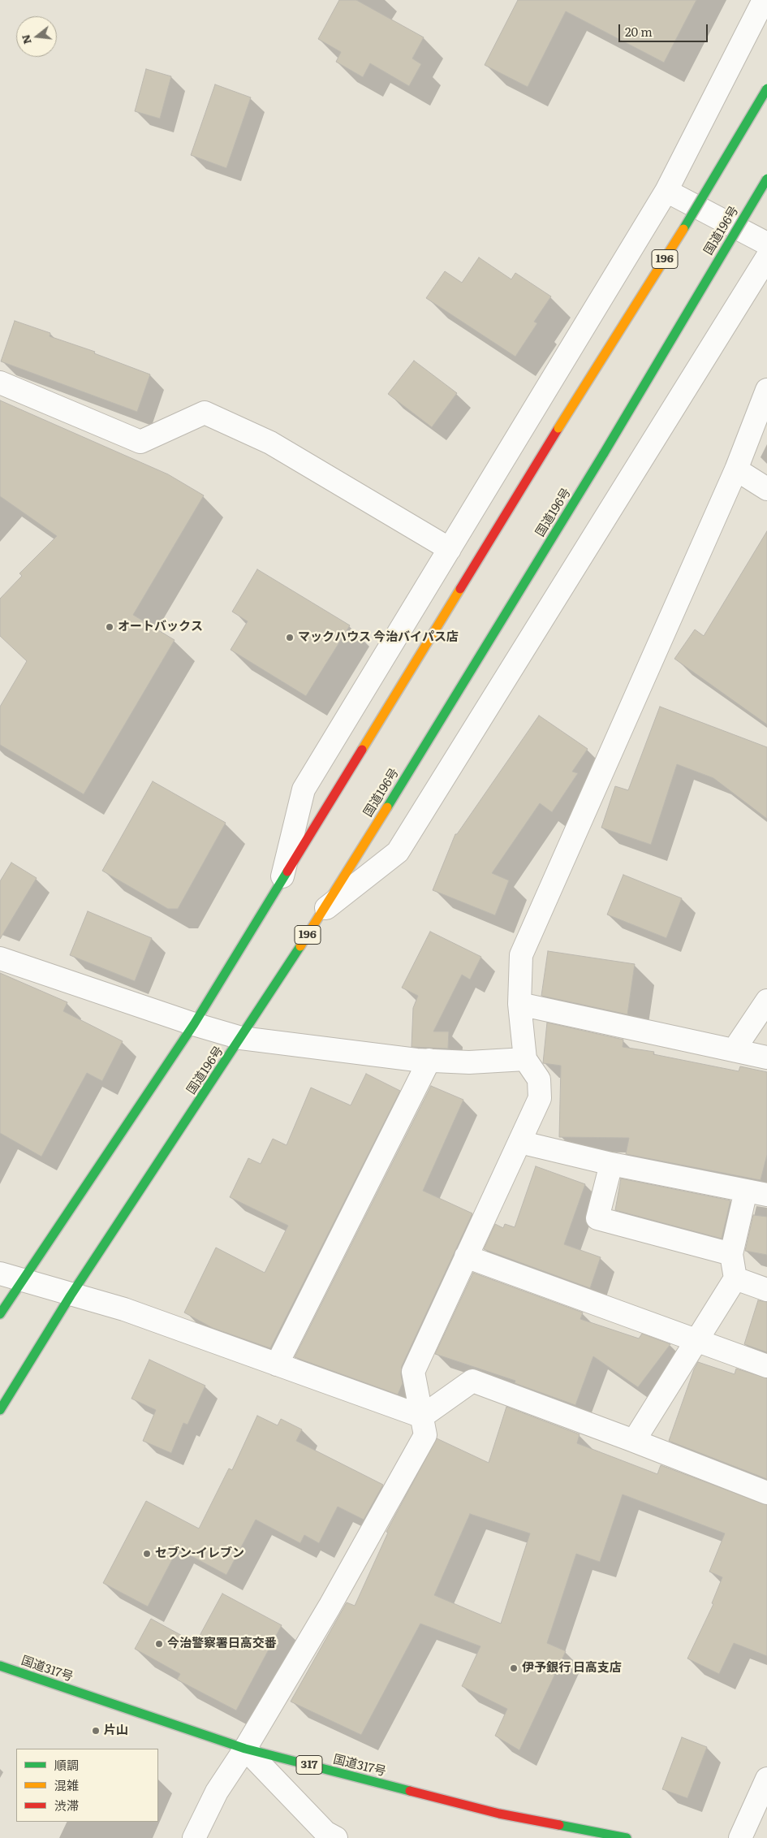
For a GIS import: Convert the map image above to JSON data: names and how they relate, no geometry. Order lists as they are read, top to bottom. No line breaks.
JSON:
{"streets":{"highway":["国道196号","196","国道317号","317"]},"places":["オートバックス","マックハウス 今治バイパス店","セブン-イレブン","今治警察署日高交番","伊予銀行 日高支店","片山"],"legend":["順調","混雑","渋滞"],"scale_bar":"20 m","north":"left"}
